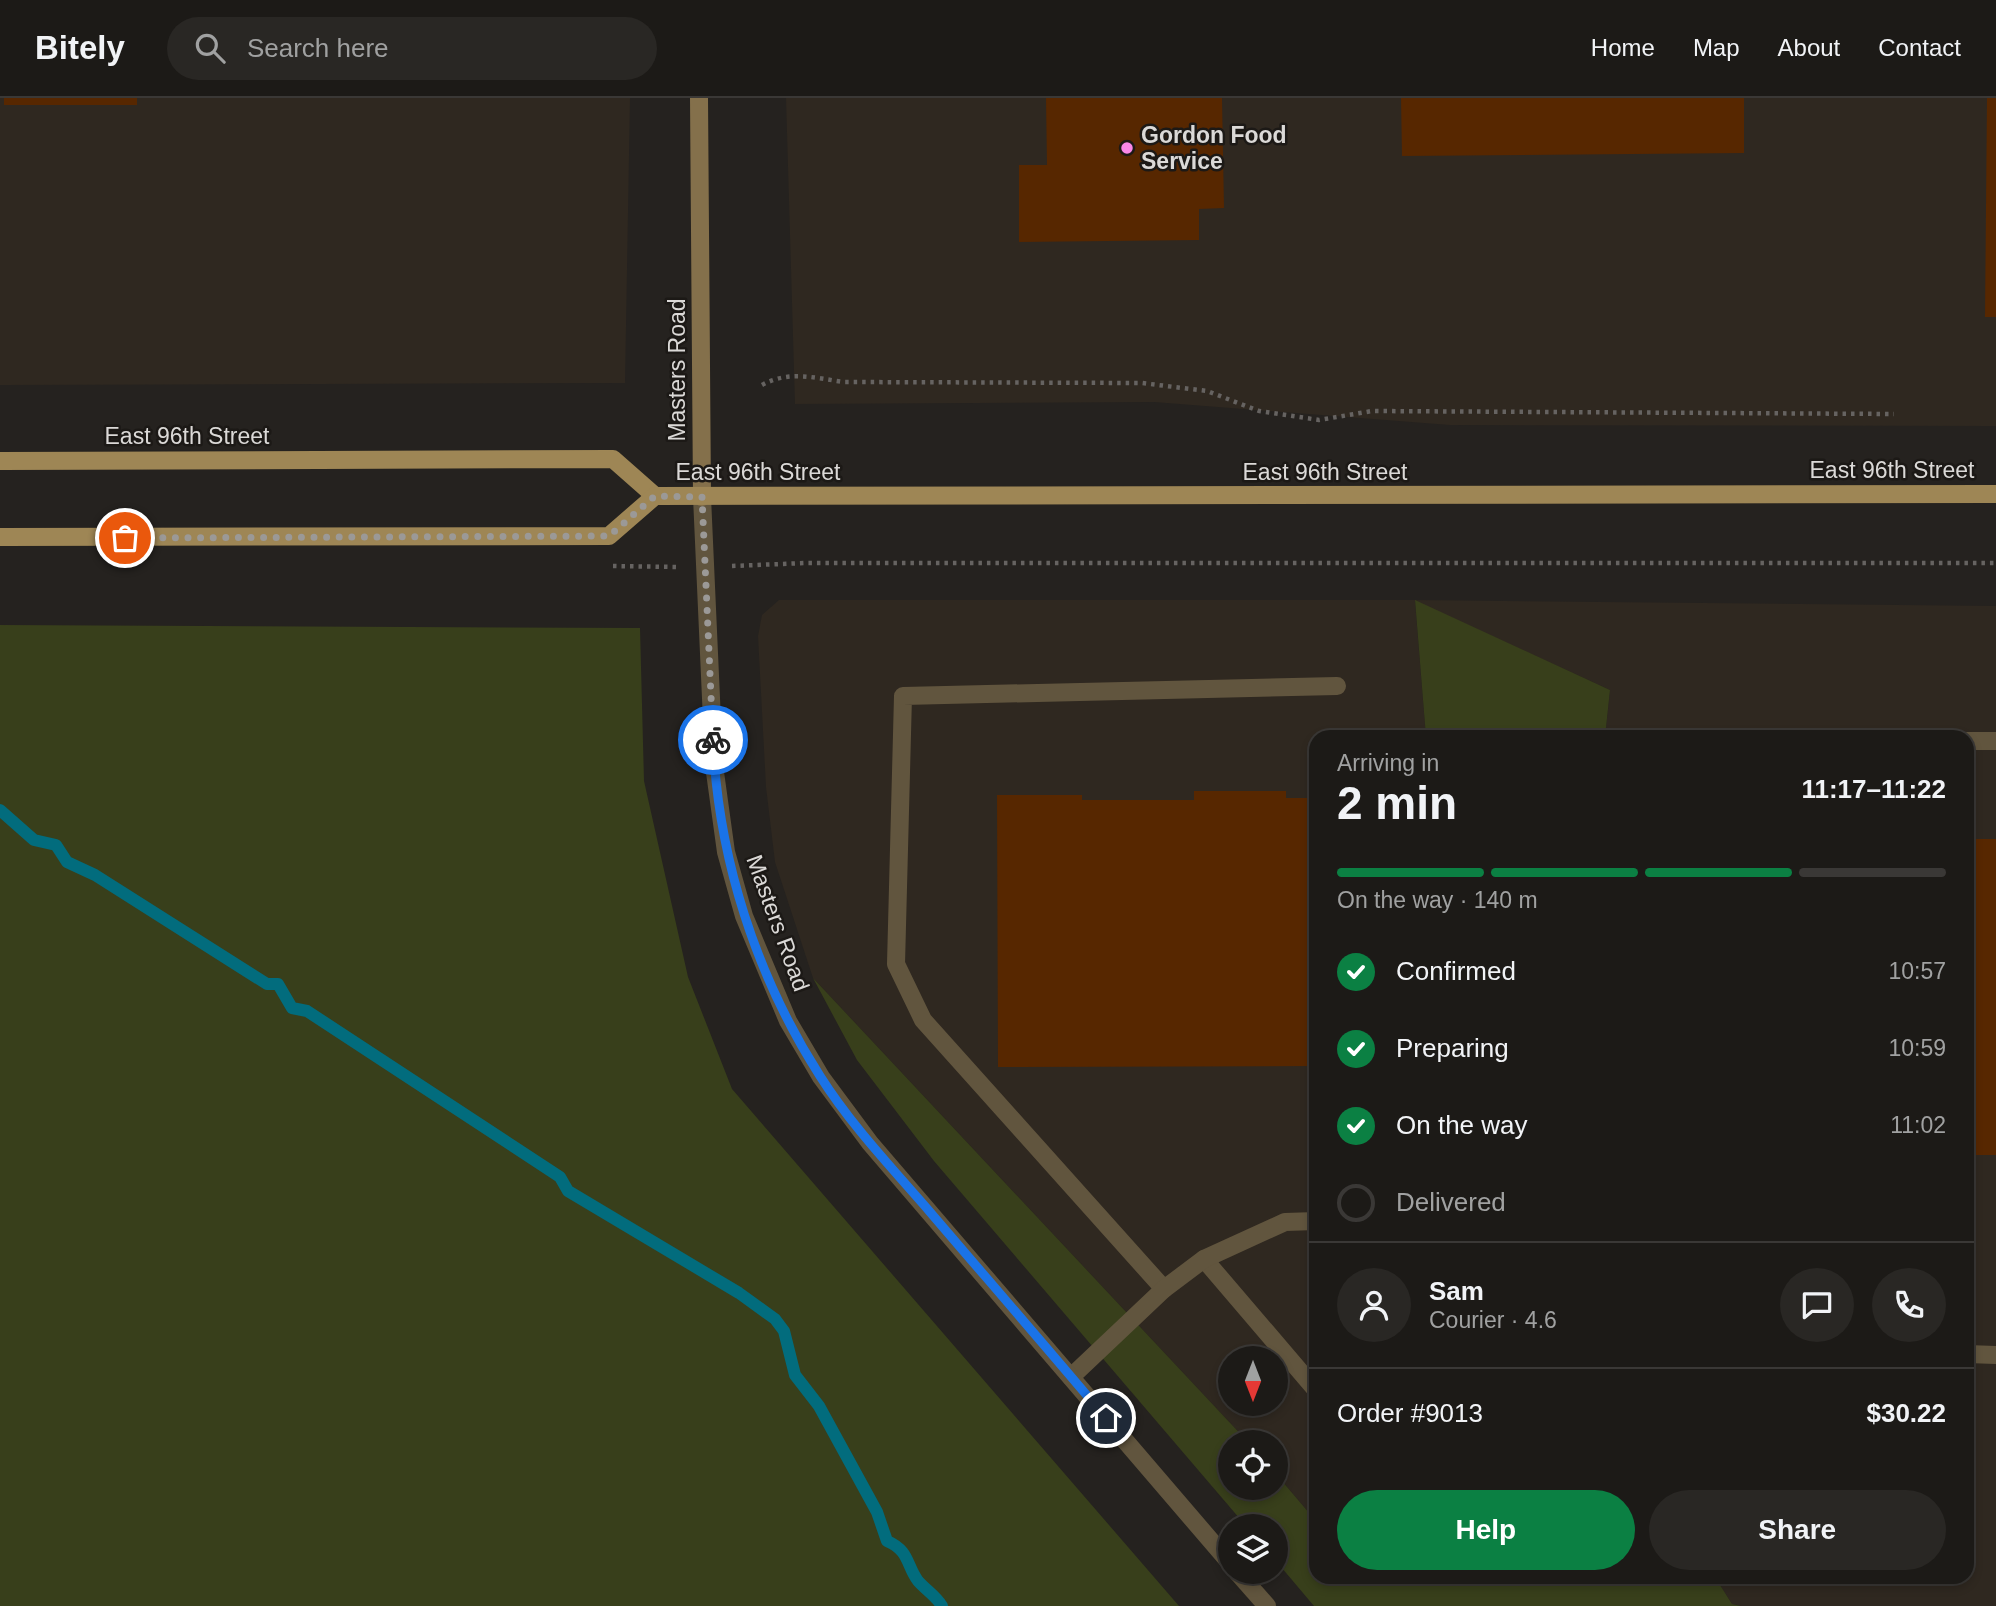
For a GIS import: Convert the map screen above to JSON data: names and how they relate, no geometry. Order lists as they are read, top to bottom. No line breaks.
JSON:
{"streets":{"main road":["East 96th Street"],"street":["Masters Road"]},"crossings":[["Masters Road","East 96th Street"]],"places":["Gordon Food Service"],"north":"bottom","page":{"header":"Bitely","search":"Search here","nav":["Home","Map","About","Contact"],"heading":["2 min","Arriving in","11:17–11:22"],"panel":["Sam","Courier · 4.6","Order #9013","$30.22"],"bar":"On the way · 140 m","list":[["Confirmed","10:57"],["Preparing","10:59"],["On the way","11:02"],"Delivered"],"buttons":["Help","Share"]}}
